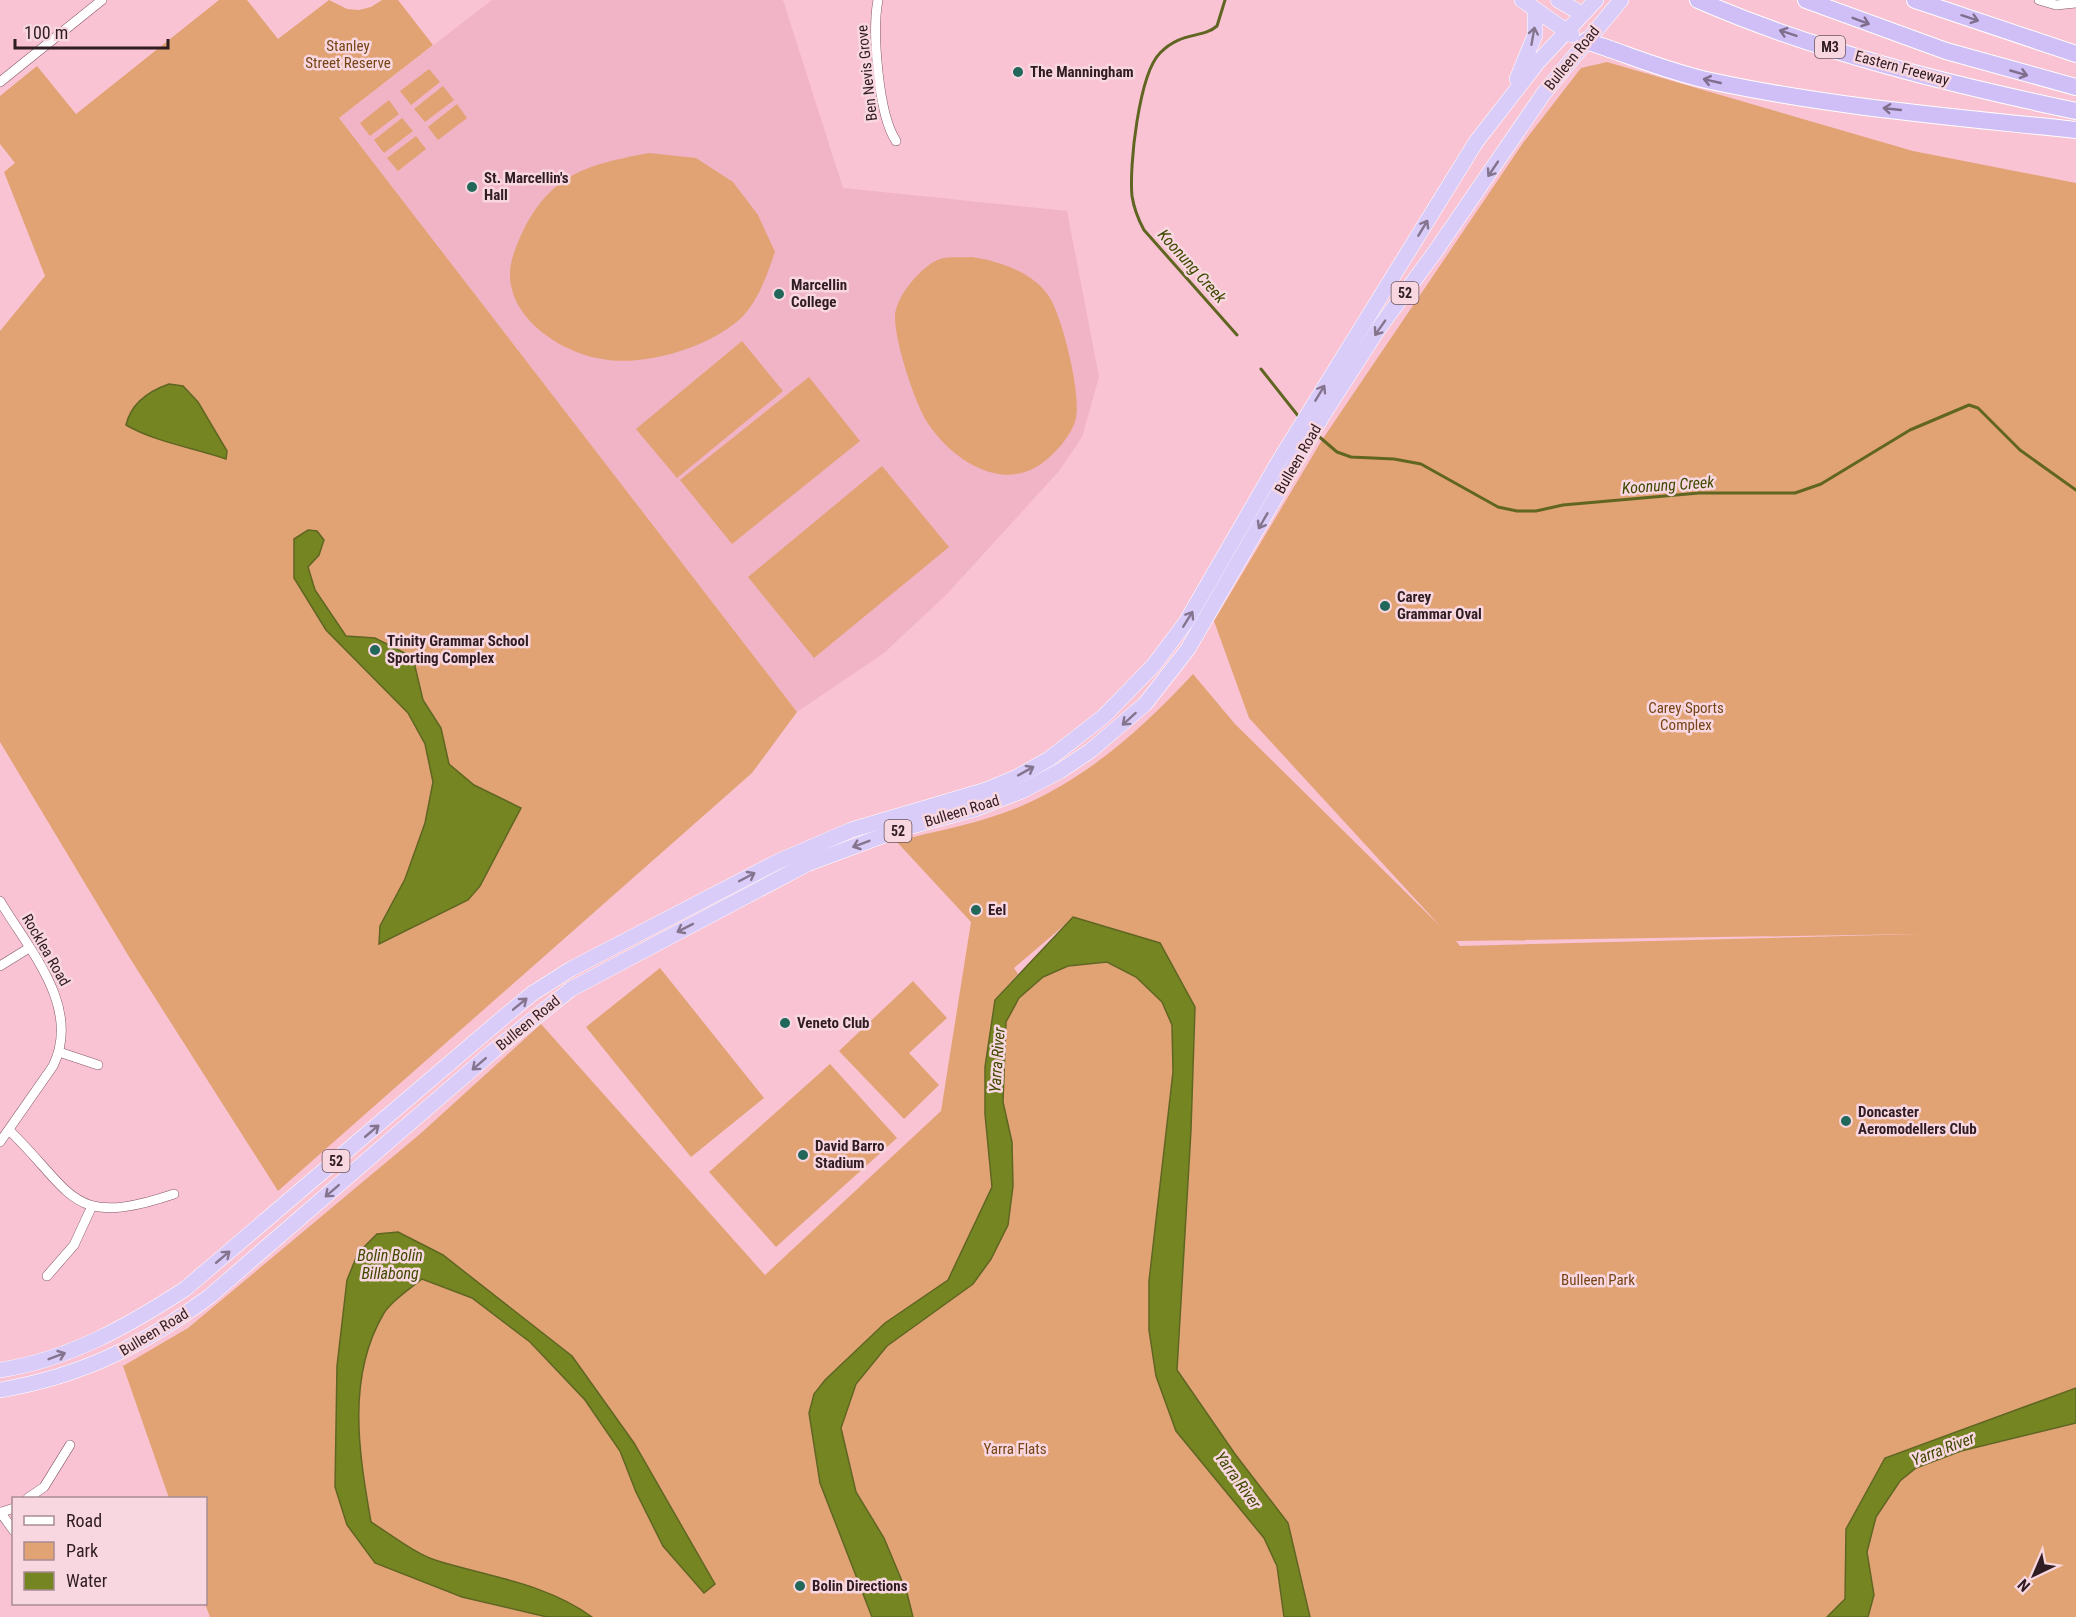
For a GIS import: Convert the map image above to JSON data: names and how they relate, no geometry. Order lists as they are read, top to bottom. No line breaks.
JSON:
{"streets":{"highway":["M3","Bulleen Road","Eastern Freeway","52"],"street":["Ben Nevis Grove","Rocklea Road"]},"water":["Koonung Creek","Yarra River","Bolin Bolin Billabong"],"parks":["Stanley Street Reserve","Carey Sports Complex","Bulleen Park","Yarra Flats"],"places":["The Manningham","St. Marcellin's Hall","Marcellin College","Carey Grammar Oval","Trinity Grammar School Sporting Complex","Eel","Veneto Club","Doncaster Aeromodellers Club","David Barro Stadium","Bolin Directions"],"legend":["Road","Park","Water"],"scale_bar":"100 m","north":"bottom left"}
